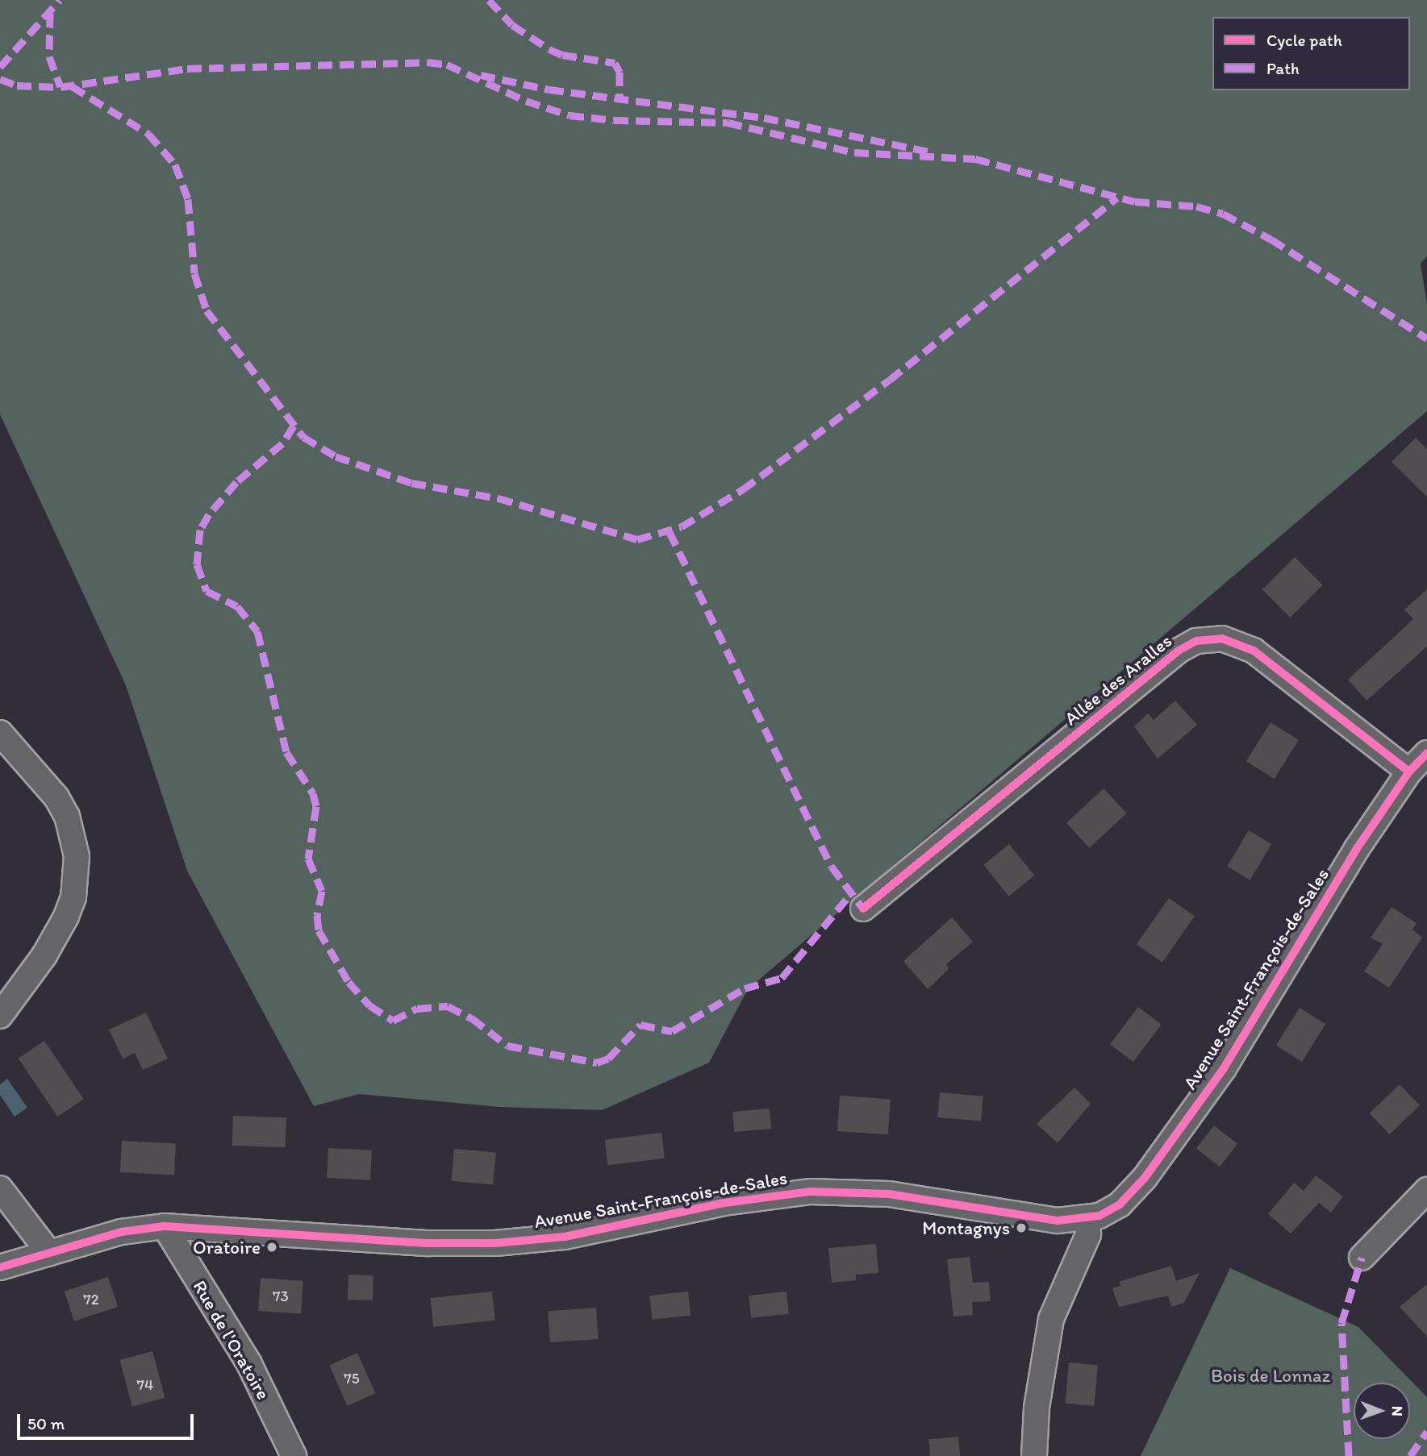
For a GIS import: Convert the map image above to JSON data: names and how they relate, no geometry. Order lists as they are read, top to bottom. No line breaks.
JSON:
{"streets":{"street":["Allée des Aralles","Avenue Saint-François-de-Sales","Rue de l'Oratoire"]},"crossings":[["Allée des Aralles","Avenue Saint-François-de-Sales"],["Avenue Saint-François-de-Sales","Rue de l'Oratoire"]],"parks":["Bois de Lonnaz"],"places":["Montagnys","Oratoire"],"house_numbers":["73","72","75","74"],"legend":["Cycle path","Path"],"scale_bar":"50 m","north":"right"}
